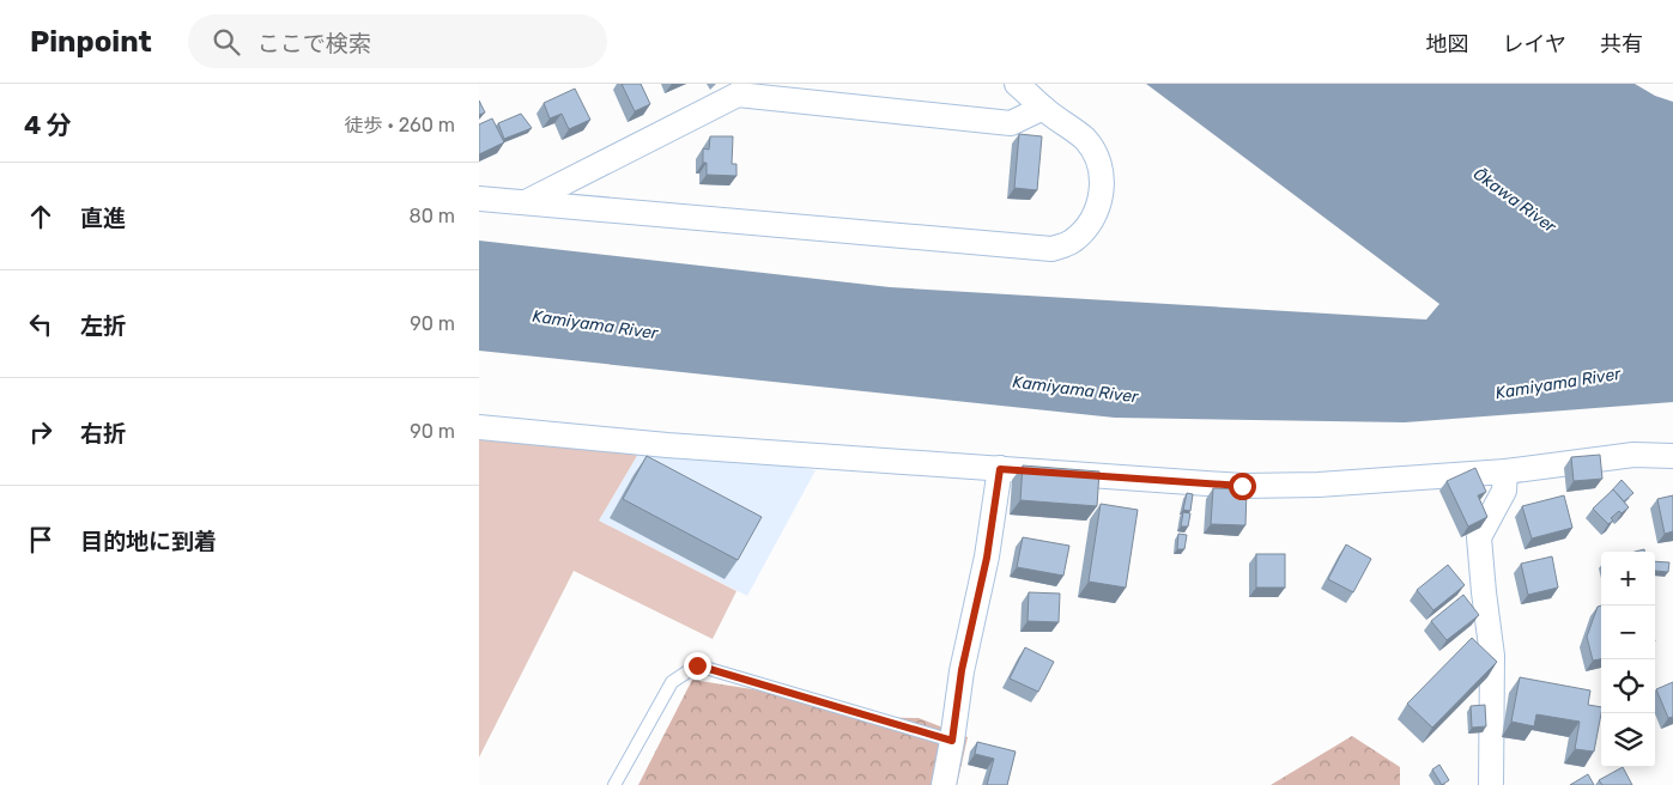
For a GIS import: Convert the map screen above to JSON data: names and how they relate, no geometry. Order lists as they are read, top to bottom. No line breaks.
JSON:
{"water":["Ōkawa River","Kamiyama River"],"page":{"header":"Pinpoint","search":"ここで検索","nav":["地図","レイヤ","共有"],"heading":["4 分","徒歩 · 260 m"],"list":[["直進","80 m"],["左折","90 m"],["右折","90 m"],"目的地に到着"],"map_buttons":["+","−"]}}
